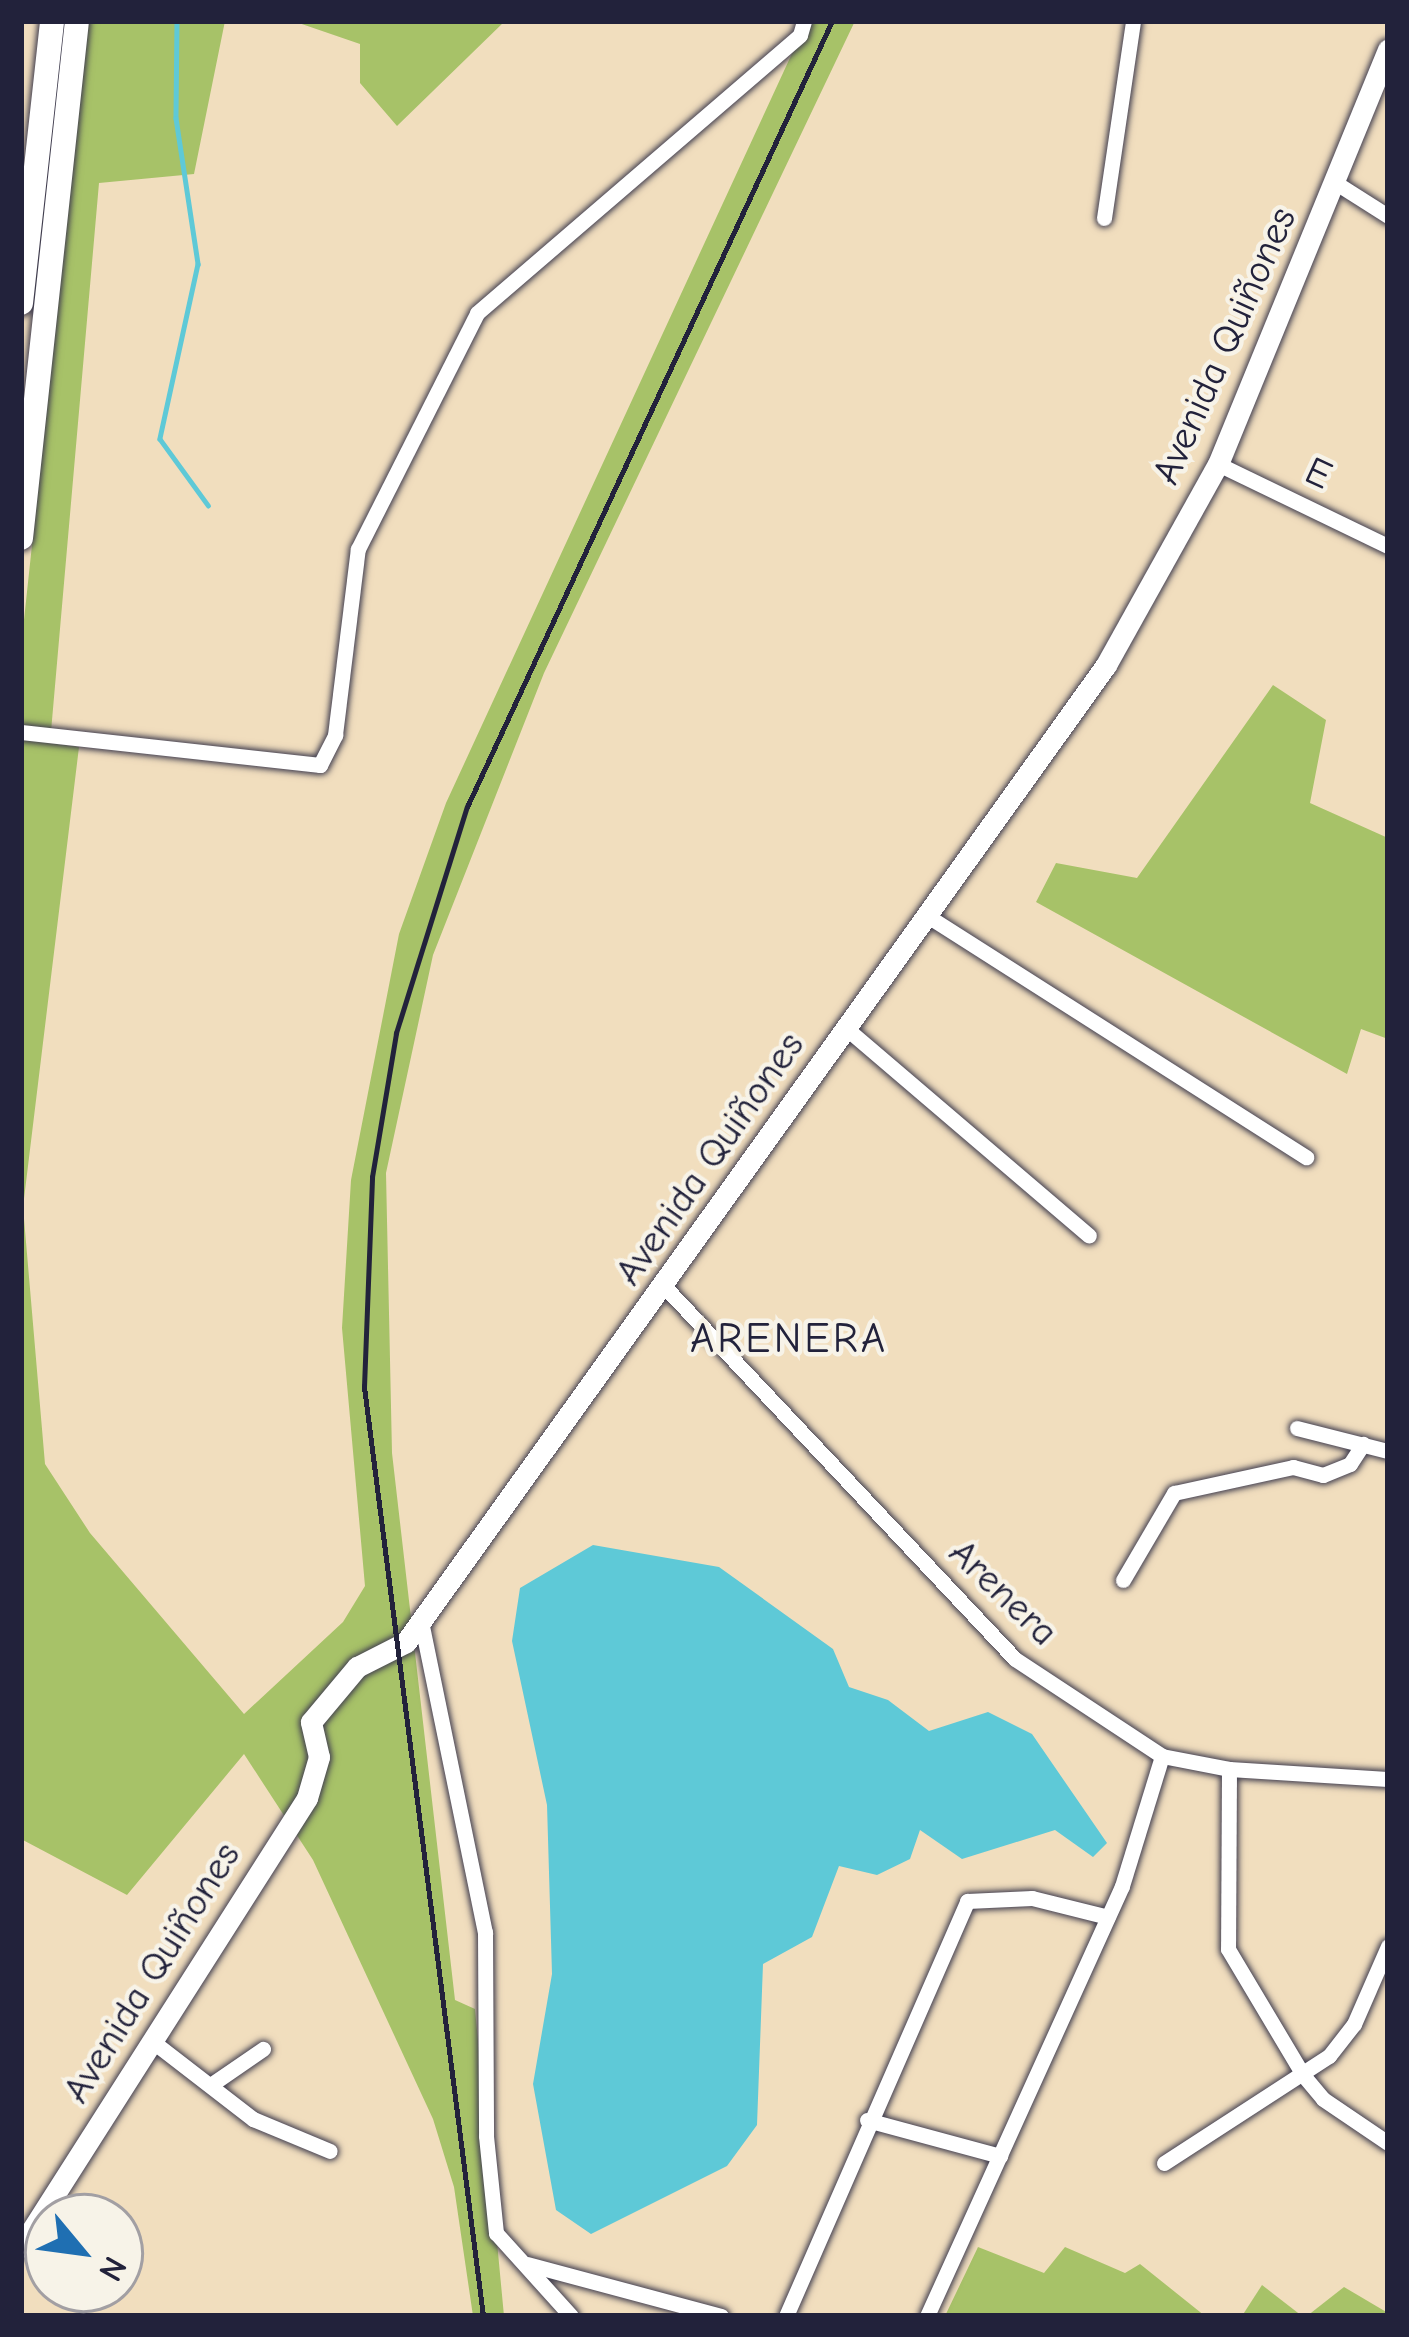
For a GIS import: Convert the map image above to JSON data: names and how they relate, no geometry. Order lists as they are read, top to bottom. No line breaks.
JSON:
{"streets":{"street":["Avenida Quiñones","E","Arenera"]},"crossings":[["Avenida Quiñones","E"],["Avenida Quiñones","Arenera"]],"districts":["ARENERA"],"north":"bottom right"}
